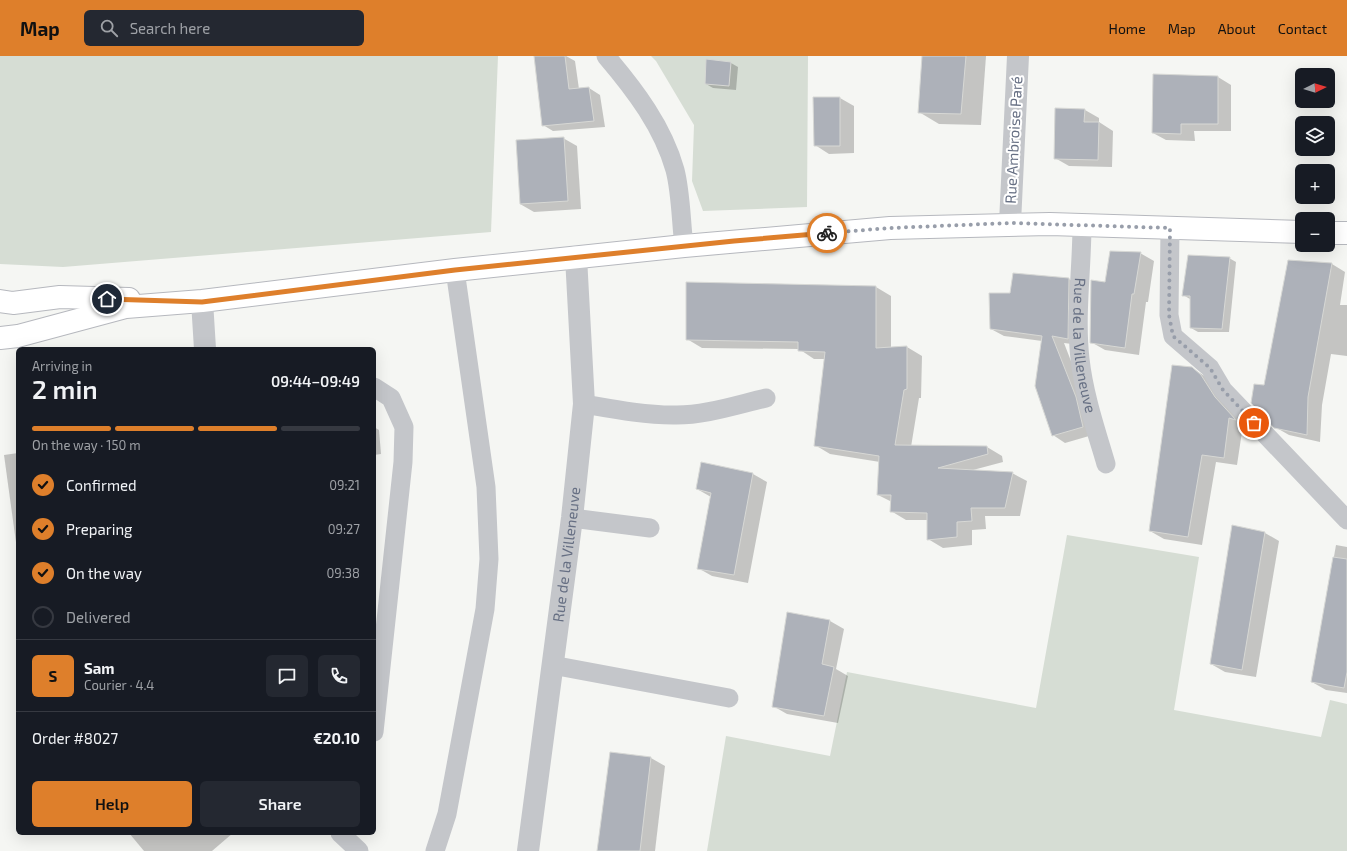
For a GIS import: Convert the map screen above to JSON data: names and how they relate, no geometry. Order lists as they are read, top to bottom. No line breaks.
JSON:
{"streets":{"street":["Rue Ambroise Paré","Rue de la Villeneuve"]},"north":"right","page":{"header":"Map","search":"Search here","nav":["Home","Map","About","Contact"],"map_buttons":["+","−"],"heading":["2 min","Arriving in","09:44–09:49"],"panel":["Sam","Courier · 4.4","Order #8027","€20.10"],"bar":"On the way · 150 m","list":[["Confirmed","09:21"],["Preparing","09:27"],["On the way","09:38"],"Delivered"],"round":"S","buttons":["Help","Share"]}}
